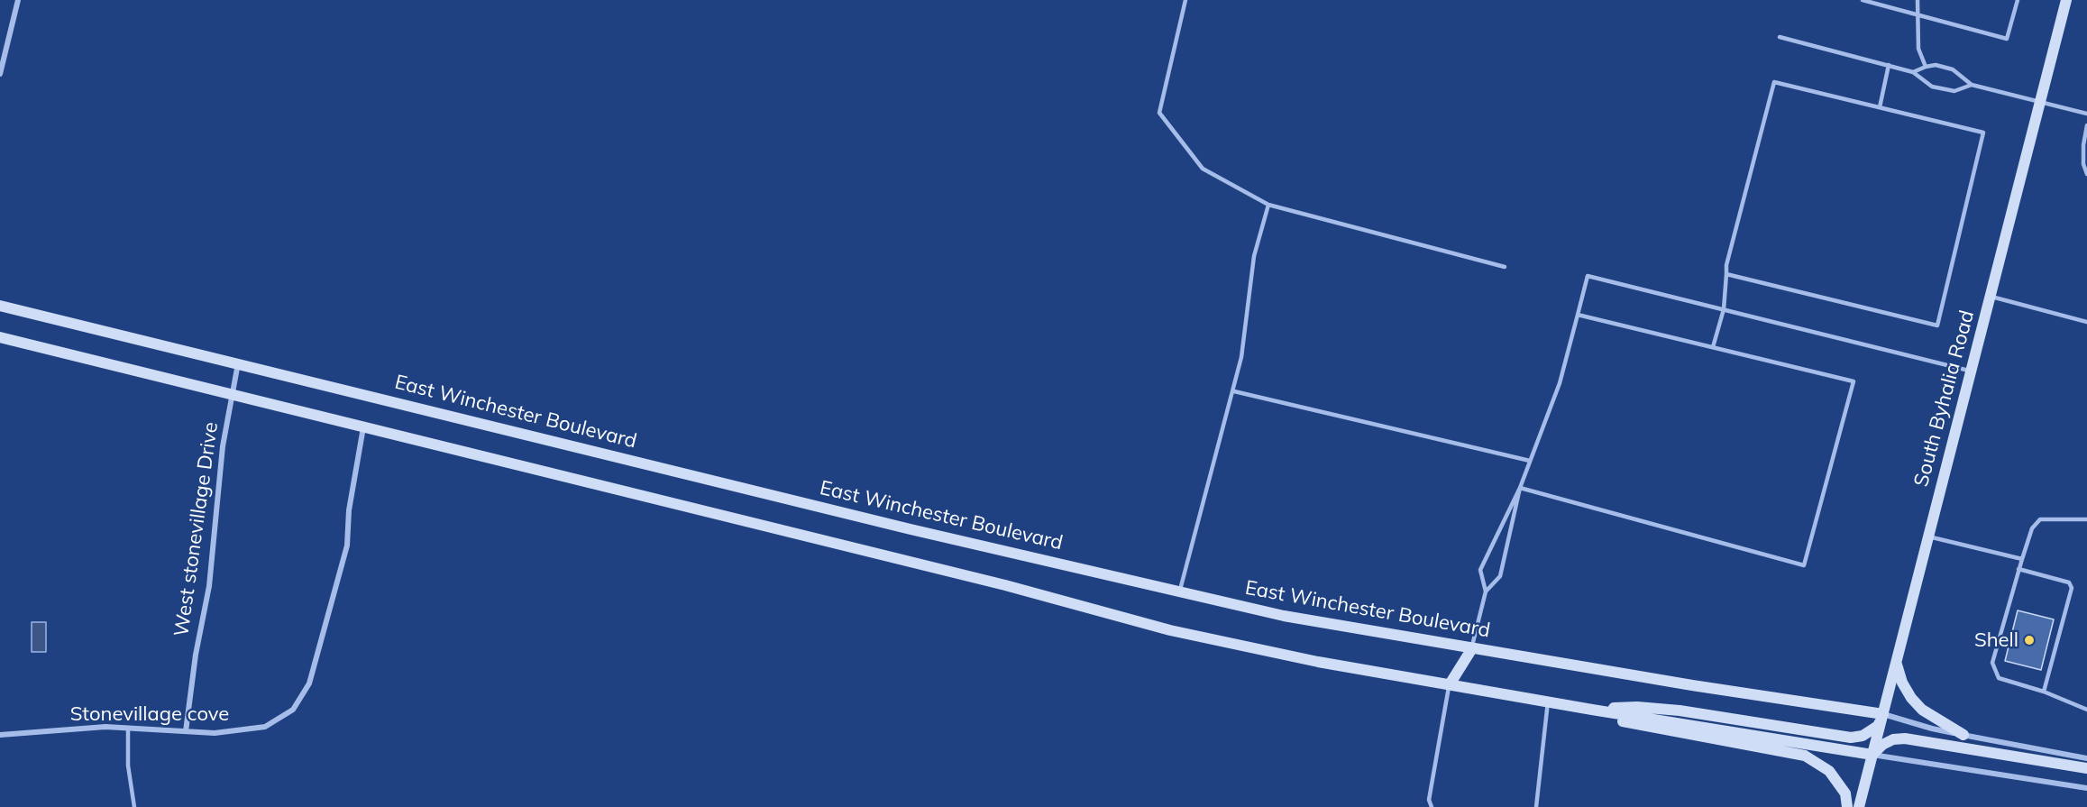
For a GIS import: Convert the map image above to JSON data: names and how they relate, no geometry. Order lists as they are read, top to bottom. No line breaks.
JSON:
{"streets":{"main road":["South Byhalia Road","East Winchester Boulevard"],"street":["West stonevillage Drive","Stonevillage cove"]},"crossings":[["South Byhalia Road","East Winchester Boulevard"],["East Winchester Boulevard","West stonevillage Drive"],["West stonevillage Drive","Stonevillage cove"]],"places":["Shell"]}
